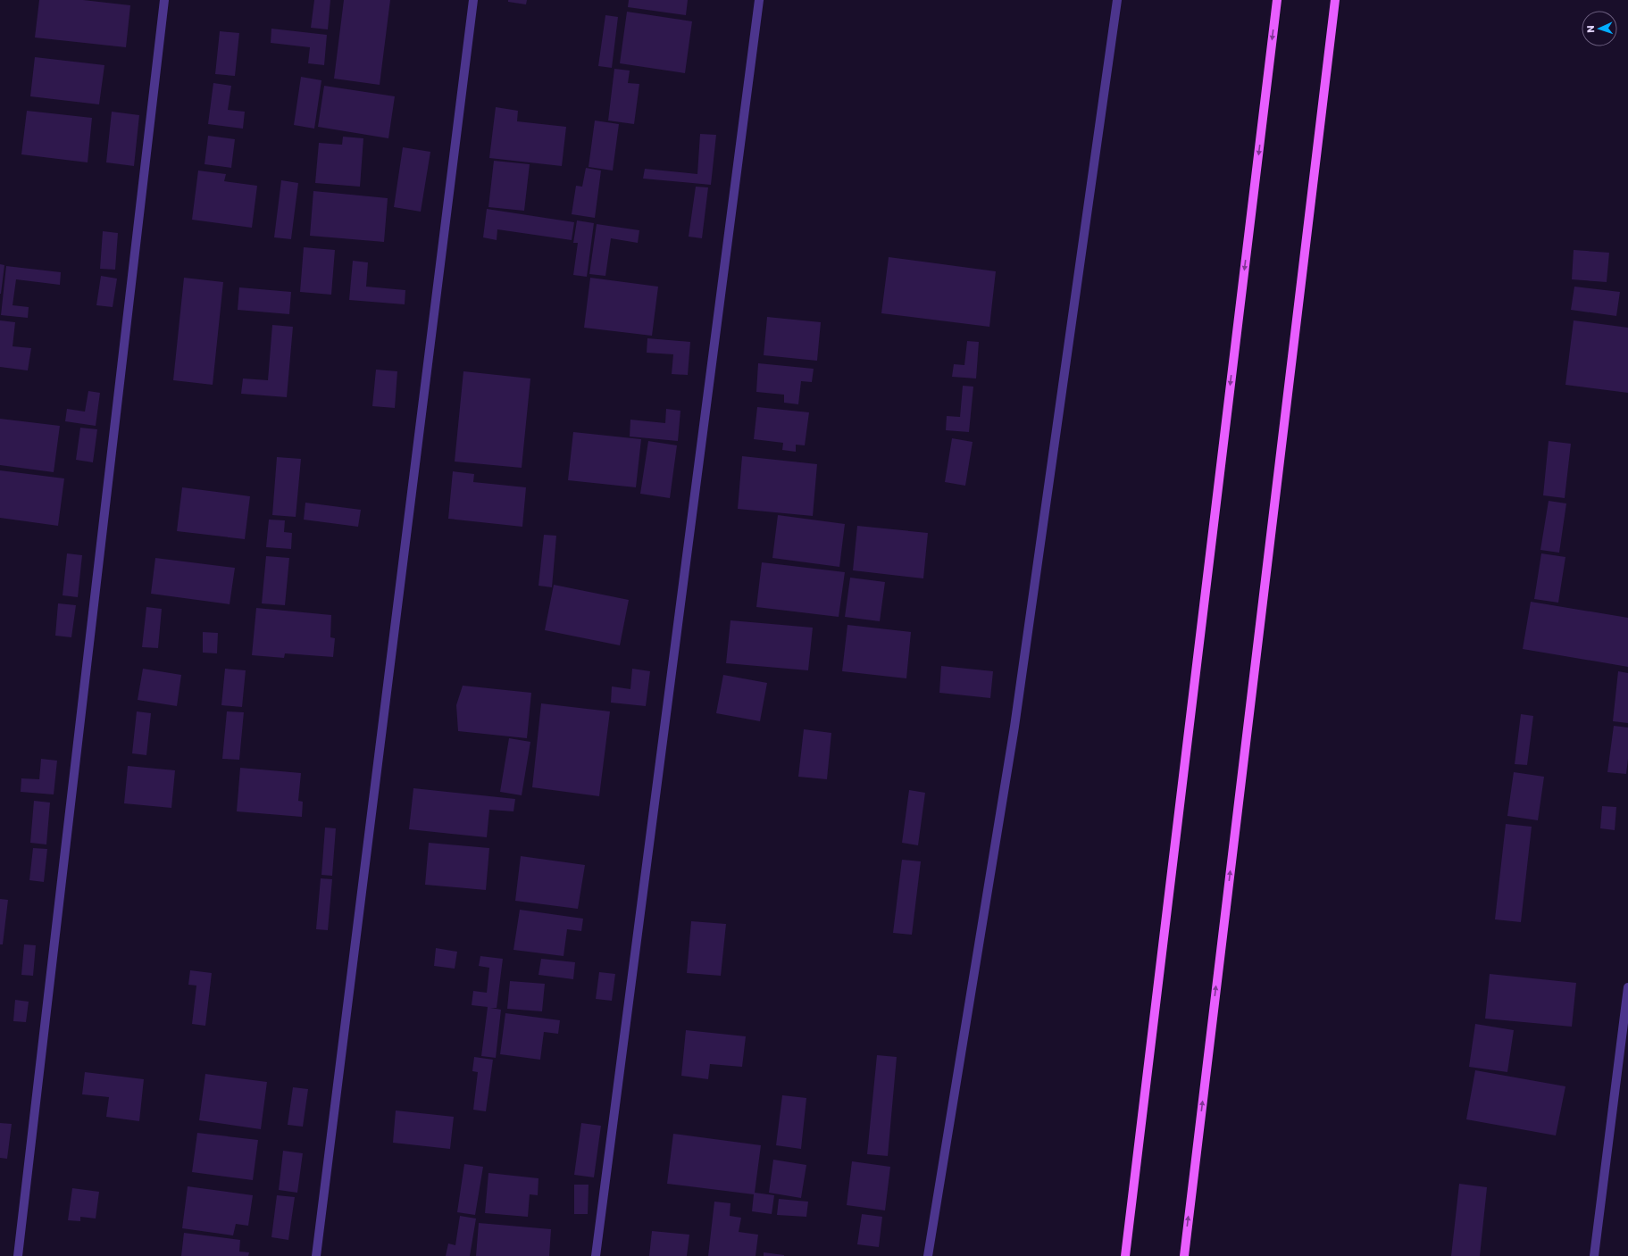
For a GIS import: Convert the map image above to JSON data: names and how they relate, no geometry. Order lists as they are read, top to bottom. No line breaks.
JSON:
{"north":"left"}
